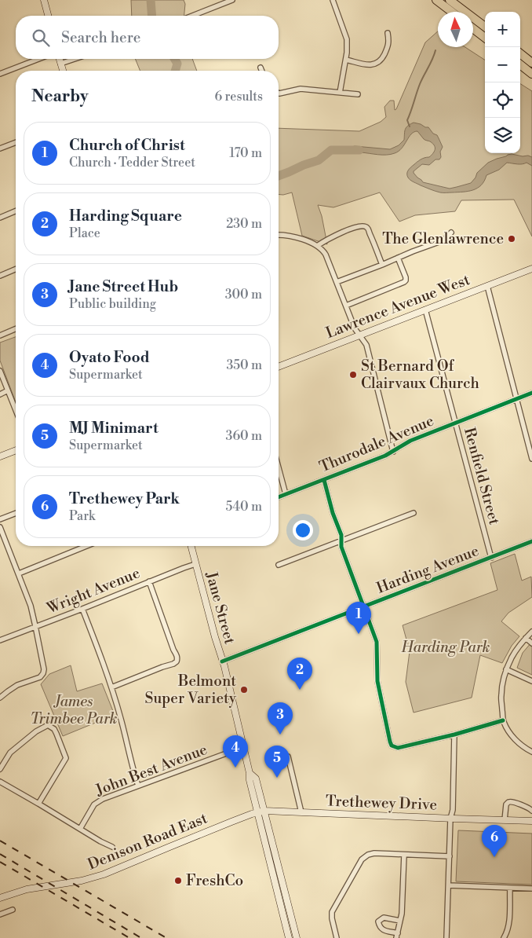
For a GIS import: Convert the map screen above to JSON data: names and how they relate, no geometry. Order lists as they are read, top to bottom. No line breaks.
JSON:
{"streets":{"main road":["Lawrence Avenue West","Jane Street","Trethewey Drive","Denison Road East"],"street":["Thurodale Avenue","Renfield Street","Harding Avenue","Wright Avenue","John Best Avenue"]},"crossings":[["Lawrence Avenue West","Renfield Street"],["Thurodale Avenue","Renfield Street"],["Renfield Street","Harding Avenue"],["Harding Avenue","Jane Street"],["Wright Avenue","Jane Street"],["Jane Street","John Best Avenue"],["Jane Street","Trethewey Drive"],["Jane Street","Denison Road East"],["Trethewey Drive","Denison Road East"]],"parks":["Harding Park","James Trimbee Park"],"places":["The Glenlawrence","St Bernard Of Clairvaux Church","Belmont Super Variety","FreshCo"],"north":"top","page":{"map_buttons":["+","−"],"search":"Search here","heading":["Nearby","6 results"],"list":[{"mark":"1","name":"Church of Christ","note":"Church · Tedder Street","value":"170 m"},{"mark":"2","name":"Harding Square","note":"Place","value":"230 m"},{"mark":"3","name":"Jane Street Hub","note":"Public building","value":"300 m"},{"mark":"4","name":"Oyato Food","note":"Supermarket","value":"350 m"},{"mark":"5","name":"MJ Minimart","note":"Supermarket","value":"360 m"},{"mark":"6","name":"Trethewey Park","note":"Park","value":"540 m"}],"pins":["1","2","3","4","5","6"]}}
